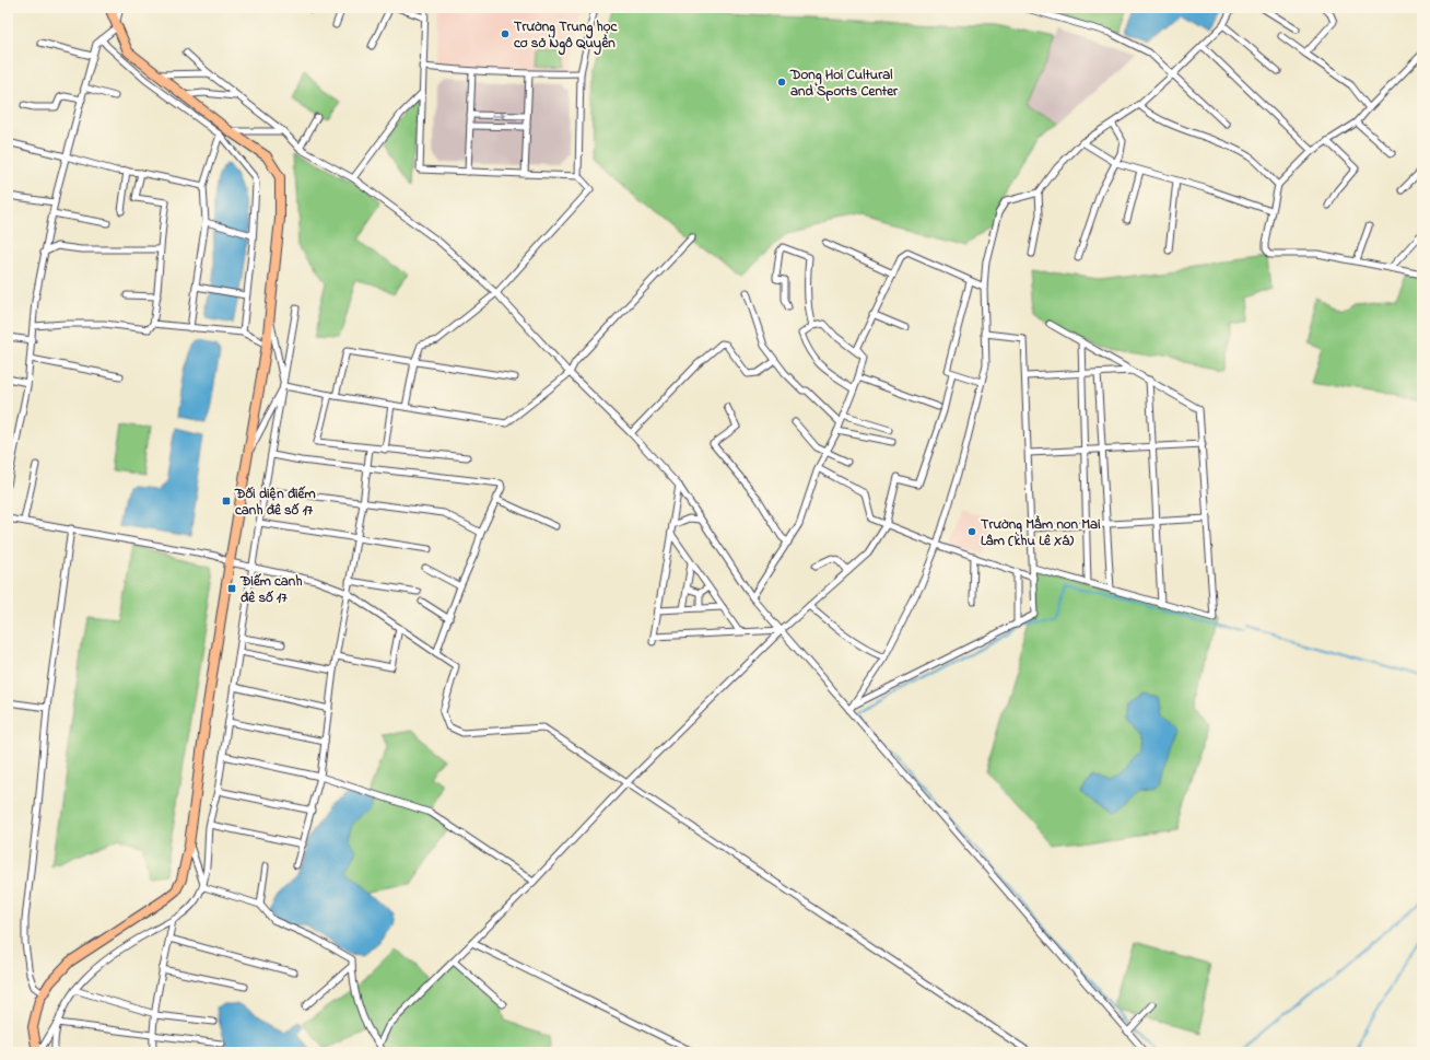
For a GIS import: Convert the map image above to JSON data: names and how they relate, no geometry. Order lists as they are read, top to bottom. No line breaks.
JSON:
{"places":{"other":["Trường Trung học cơ sở Ngô Quyền","Dong Hoi Cultural and Sports Center","Trường Mầm non Mai Lâm (khu Lê Xá)"],"transit":["Đối diện điếm canh đê số 17","Điếm canh đê số 17"]}}
